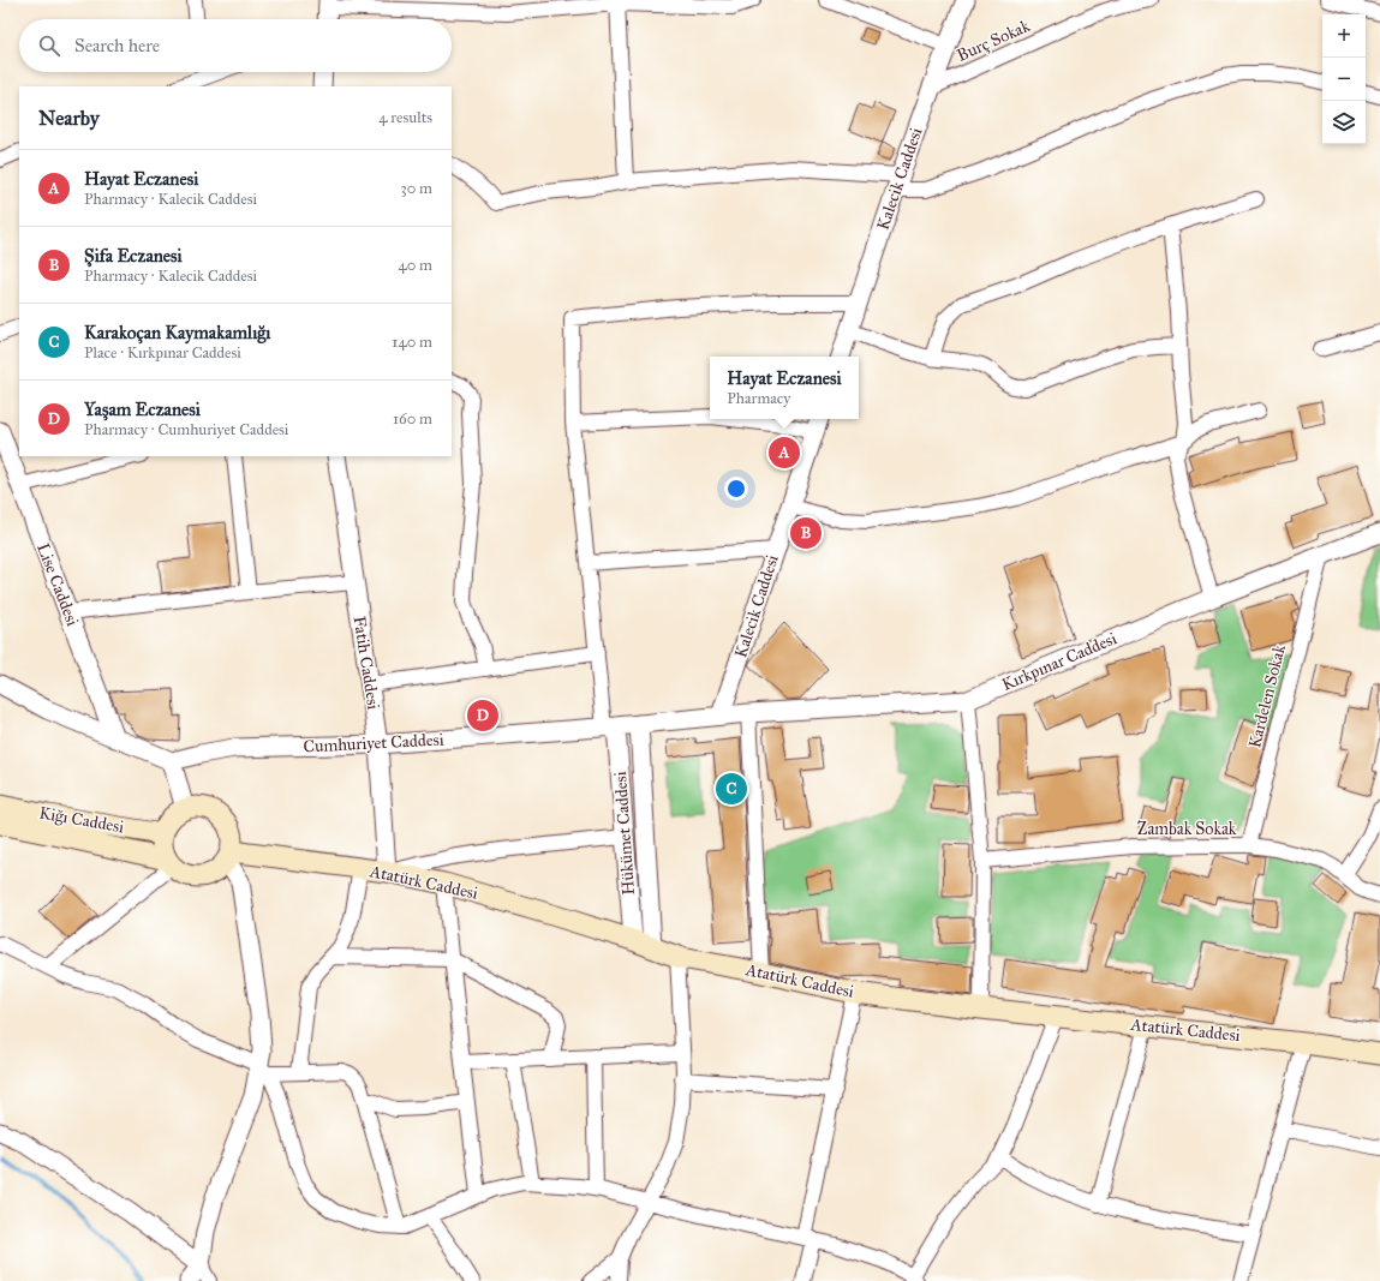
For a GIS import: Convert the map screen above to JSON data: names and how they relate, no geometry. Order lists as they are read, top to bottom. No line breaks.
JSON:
{"streets":{"main road":["Kiğı Caddesi","Atatürk Caddesi"],"street":["Burç Sokak","Kalecik Caddesi","Lise Caddesi","Kırkpınar Caddesi","Fatih Caddesi","Kardelen Sokak","Cumhuriyet Caddesi","Zambak Sokak","Hükümet Caddesi"]},"crossings":[["Burç Sokak","Kalecik Caddesi"],["Kalecik Caddesi","Kırkpınar Caddesi"],["Kalecik Caddesi","Cumhuriyet Caddesi"],["Kırkpınar Caddesi","Kardelen Sokak"],["Kırkpınar Caddesi","Cumhuriyet Caddesi"],["Fatih Caddesi","Cumhuriyet Caddesi"],["Fatih Caddesi","Atatürk Caddesi"],["Kardelen Sokak","Zambak Sokak"],["Cumhuriyet Caddesi","Hükümet Caddesi"],["Kiğı Caddesi","Atatürk Caddesi"],["Hükümet Caddesi","Atatürk Caddesi"]],"page":{"map_buttons":["+","−"],"search":"Search here","heading":["Nearby","4 results"],"list":[{"mark":"A","name":"Hayat Eczanesi","note":"Pharmacy · Kalecik Caddesi","value":"30 m"},{"mark":"B","name":"Şifa Eczanesi","note":"Pharmacy · Kalecik Caddesi","value":"40 m"},{"mark":"C","name":"Karakoçan Kaymakamlığı","note":"Place · Kırkpınar Caddesi","value":"140 m"},{"mark":"D","name":"Yaşam Eczanesi","note":"Pharmacy · Cumhuriyet Caddesi","value":"160 m"}],"popup":["Hayat Eczanesi","Pharmacy"],"pins":["A","B","D","C"]}}
